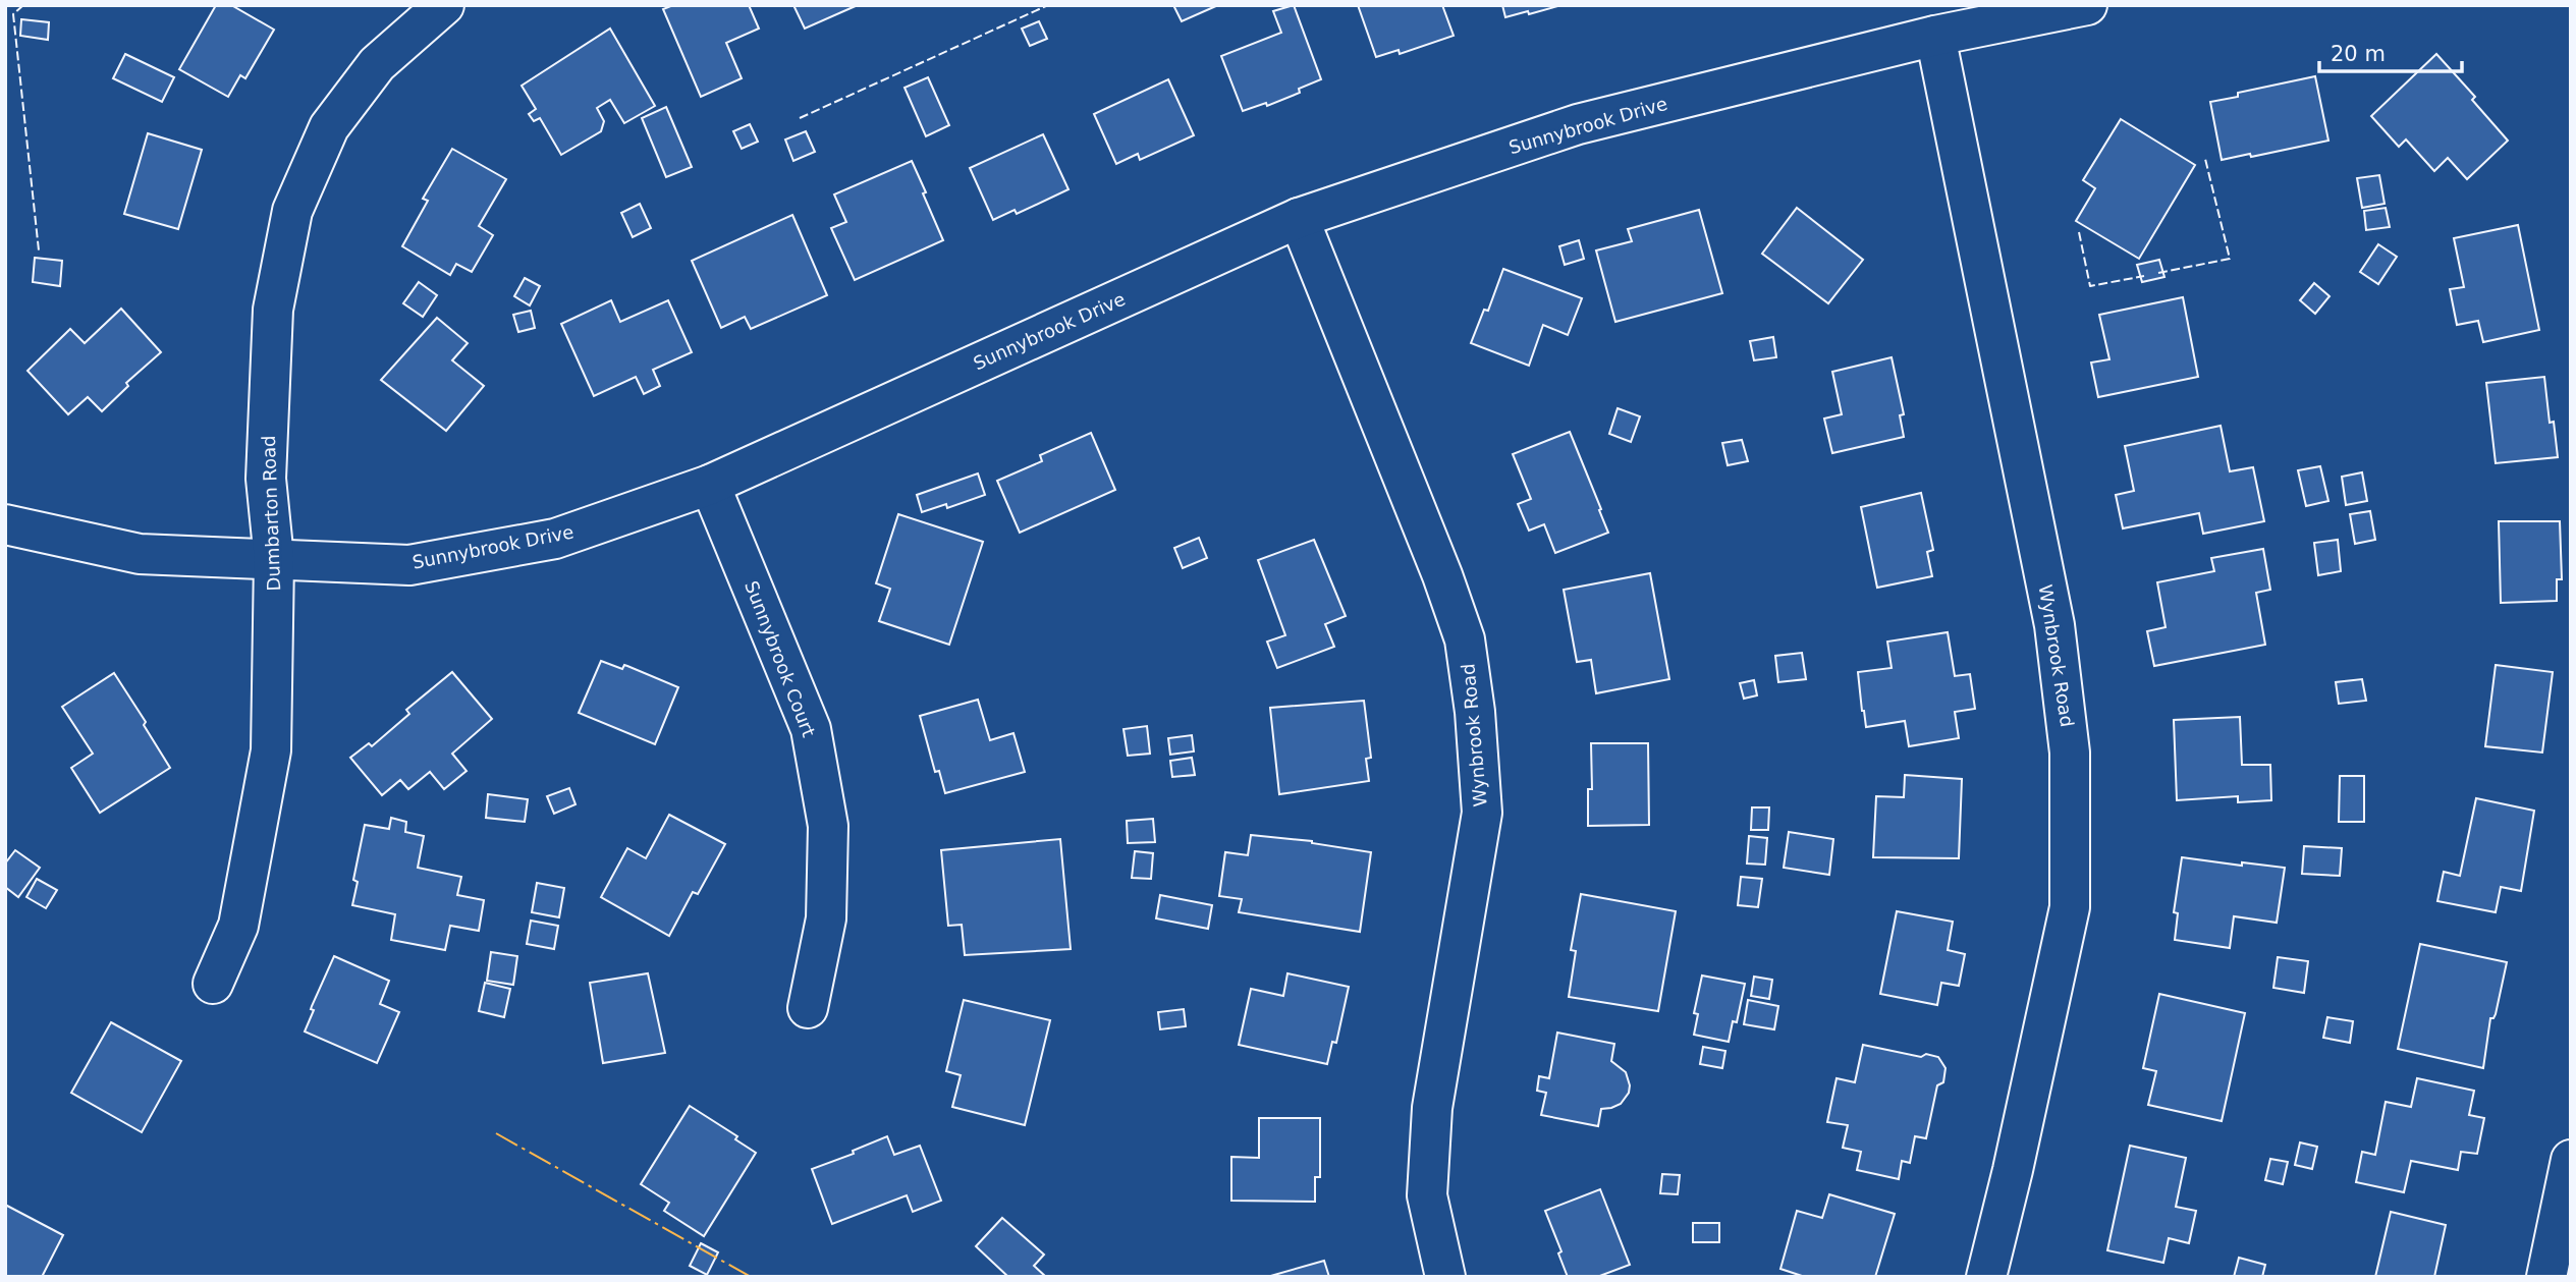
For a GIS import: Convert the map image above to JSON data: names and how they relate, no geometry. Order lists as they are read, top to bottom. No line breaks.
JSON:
{"streets":{"street":["Sunnybrook Drive","Dumbarton Road","Wynbrook Road","Sunnybrook Court"]},"crossings":[["Sunnybrook Drive","Dumbarton Road"],["Sunnybrook Drive","Wynbrook Road"],["Sunnybrook Drive","Sunnybrook Court"]],"scale_bar":"20 m"}
